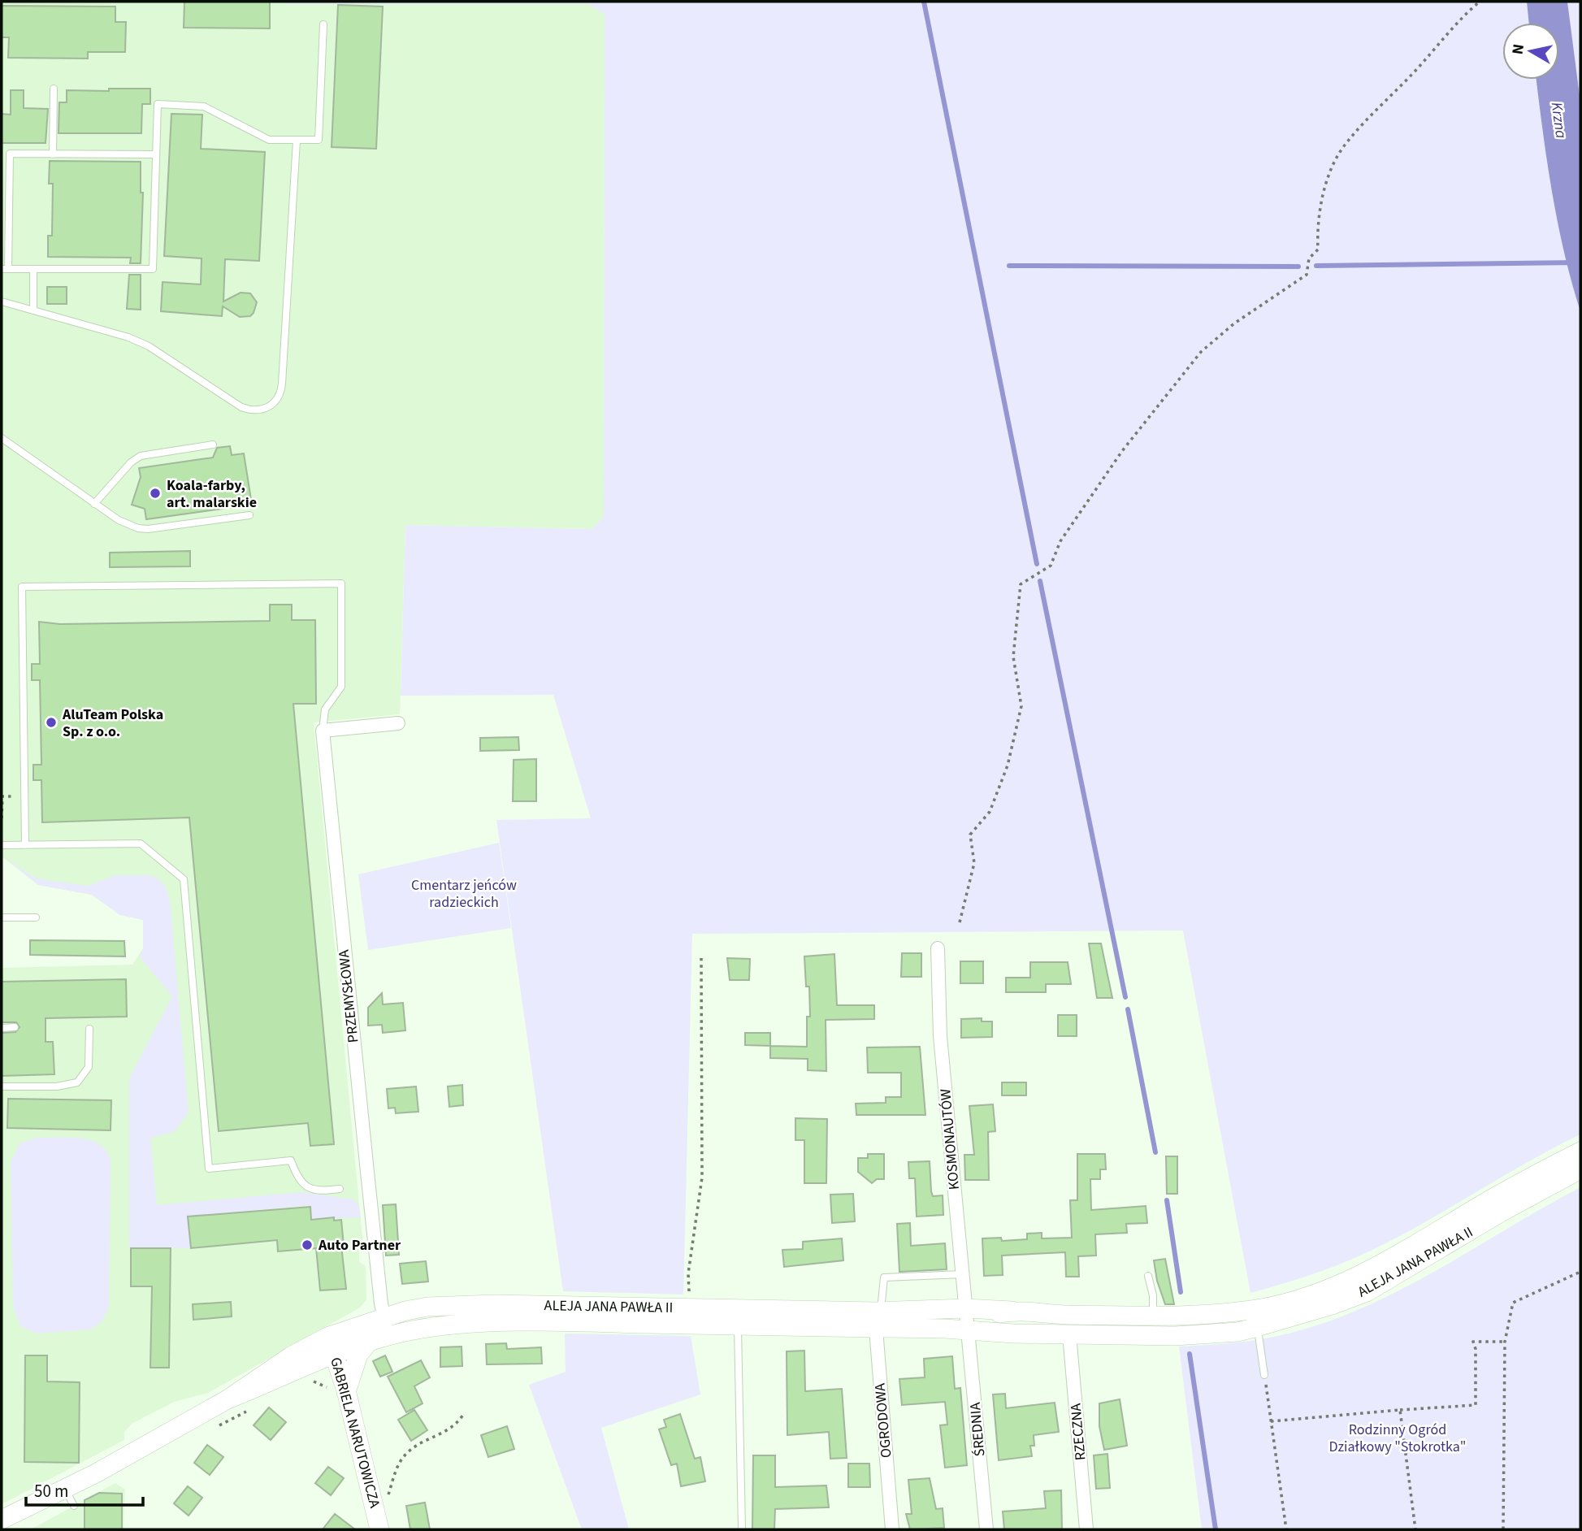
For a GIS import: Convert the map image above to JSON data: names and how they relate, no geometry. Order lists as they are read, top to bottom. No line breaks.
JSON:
{"streets":{"street":["PRZEMYSŁOWA","KOSMONAUTÓW","ALEJA JANA PAWŁA II","OGRODOWA","ŚREDNIA","RZECZNA","GABRIELA NARUTOWICZA"]},"crossings":[["PRZEMYSŁOWA","ALEJA JANA PAWŁA II"],["KOSMONAUTÓW","ALEJA JANA PAWŁA II"],["KOSMONAUTÓW","ŚREDNIA"],["ALEJA JANA PAWŁA II","OGRODOWA"],["ALEJA JANA PAWŁA II","ŚREDNIA"],["ALEJA JANA PAWŁA II","RZECZNA"],["ALEJA JANA PAWŁA II","GABRIELA NARUTOWICZA"]],"water":["Krzna"],"parks":["Cmentarz jeńców radzieckich","Rodzinny Ogród Działkowy \"Stokrotka\""],"places":["Koala-farby, art. malarskie","AluTeam Polska Sp. z o.o.","Auto Partner"],"scale_bar":"50 m","north":"left"}
